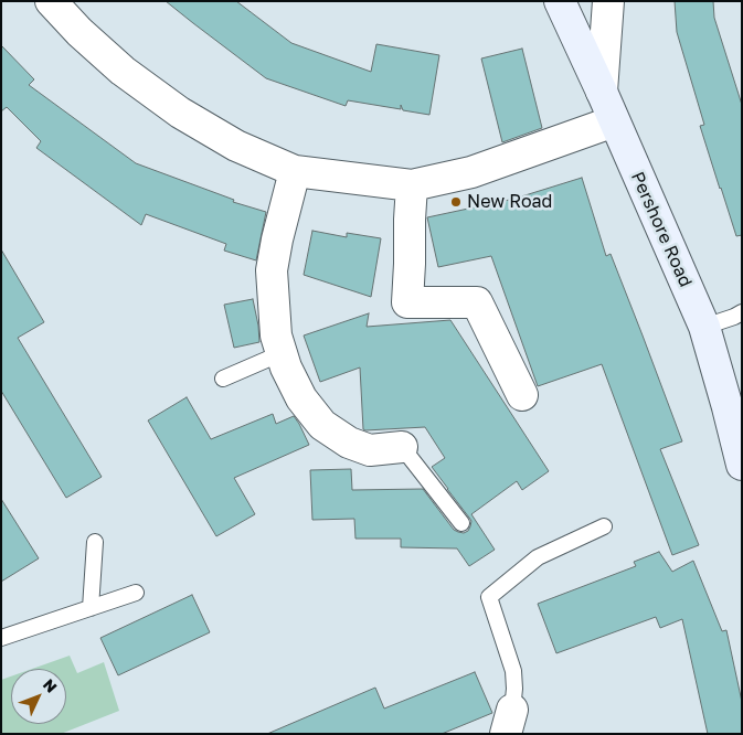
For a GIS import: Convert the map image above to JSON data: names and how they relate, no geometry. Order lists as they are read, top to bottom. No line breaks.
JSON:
{"streets":{"main road":["Pershore Road"]},"places":["New Road"],"north":"top right"}
